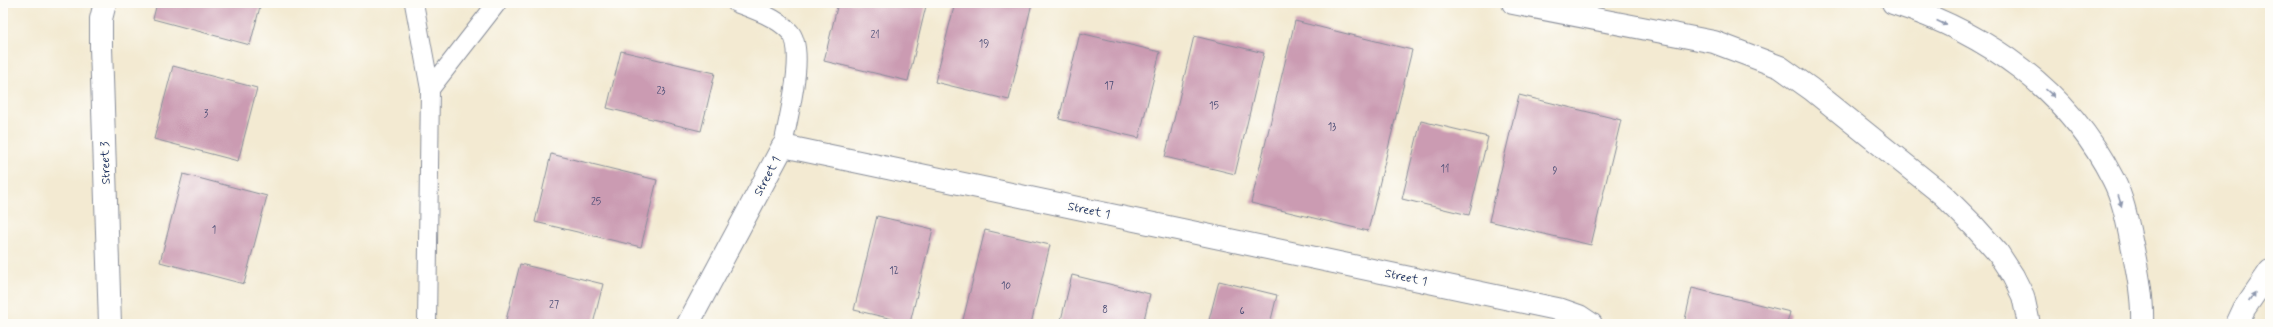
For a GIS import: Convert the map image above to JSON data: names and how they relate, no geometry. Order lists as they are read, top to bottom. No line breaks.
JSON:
{"streets":{"street":["Street 3","Street 1"]},"house_numbers":["21","19","17","23","15","3","13","11","9","25","1","12","10","27","8","6"]}
